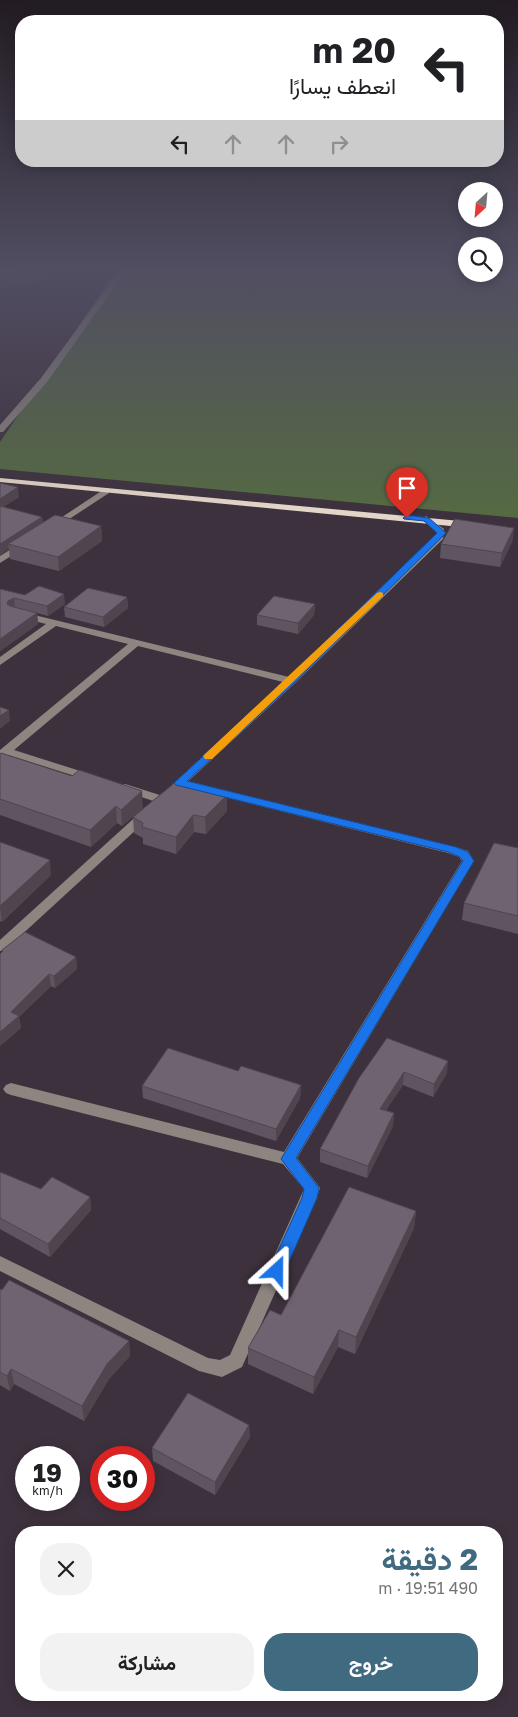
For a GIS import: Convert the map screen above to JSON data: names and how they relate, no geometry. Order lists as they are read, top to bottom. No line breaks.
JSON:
{"north":"bottom left","page":{"turn":["20 m","انعطف يسارًا"],"speed":"19 km/h","limit":"30","heading":["2 دقيقة","490 m · 19:51"],"buttons":["خروج","مشاركة"]}}
